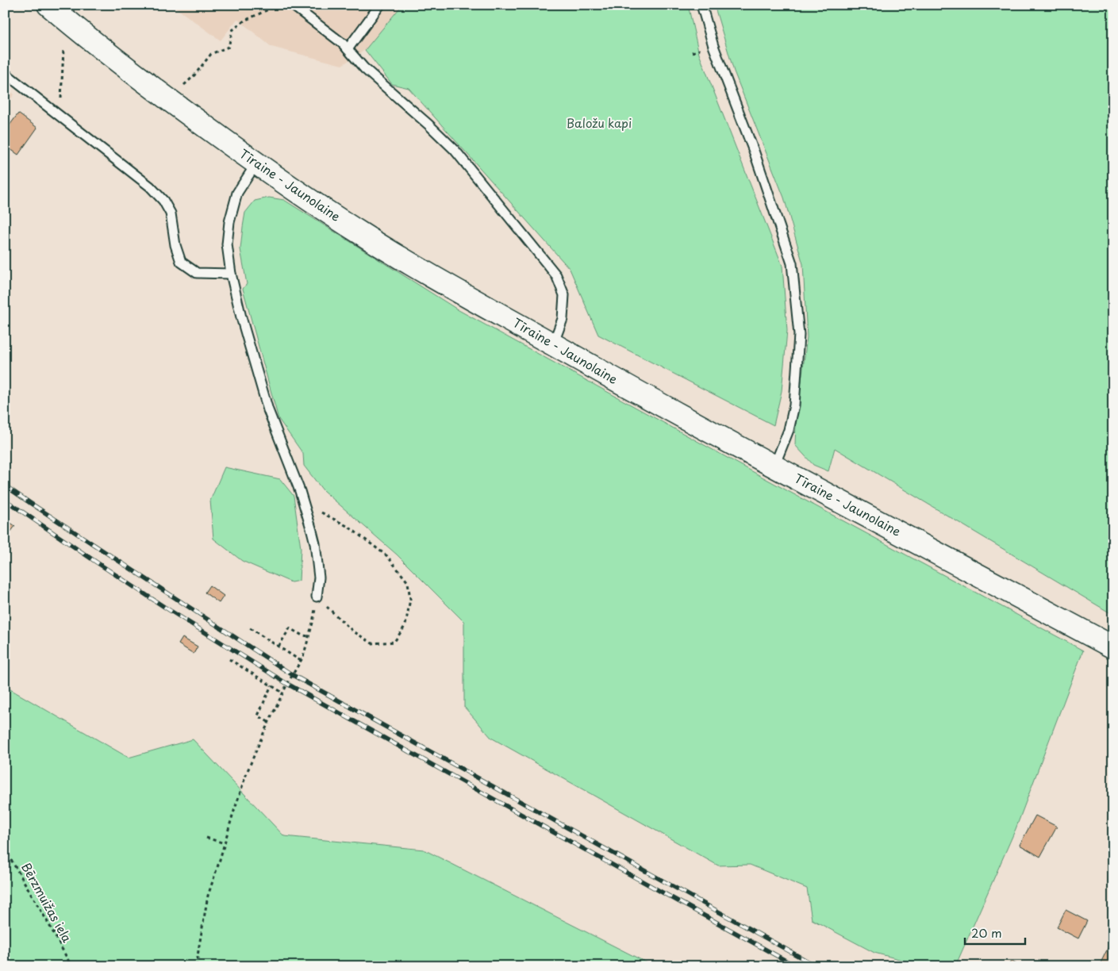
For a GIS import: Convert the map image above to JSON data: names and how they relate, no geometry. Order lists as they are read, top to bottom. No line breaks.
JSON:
{"streets":{"main road":["Tīraine - Jaunolaine"],"path":["Bērzmuižas iela"]},"parks":["Baložu kapi"],"scale_bar":"20 m"}
